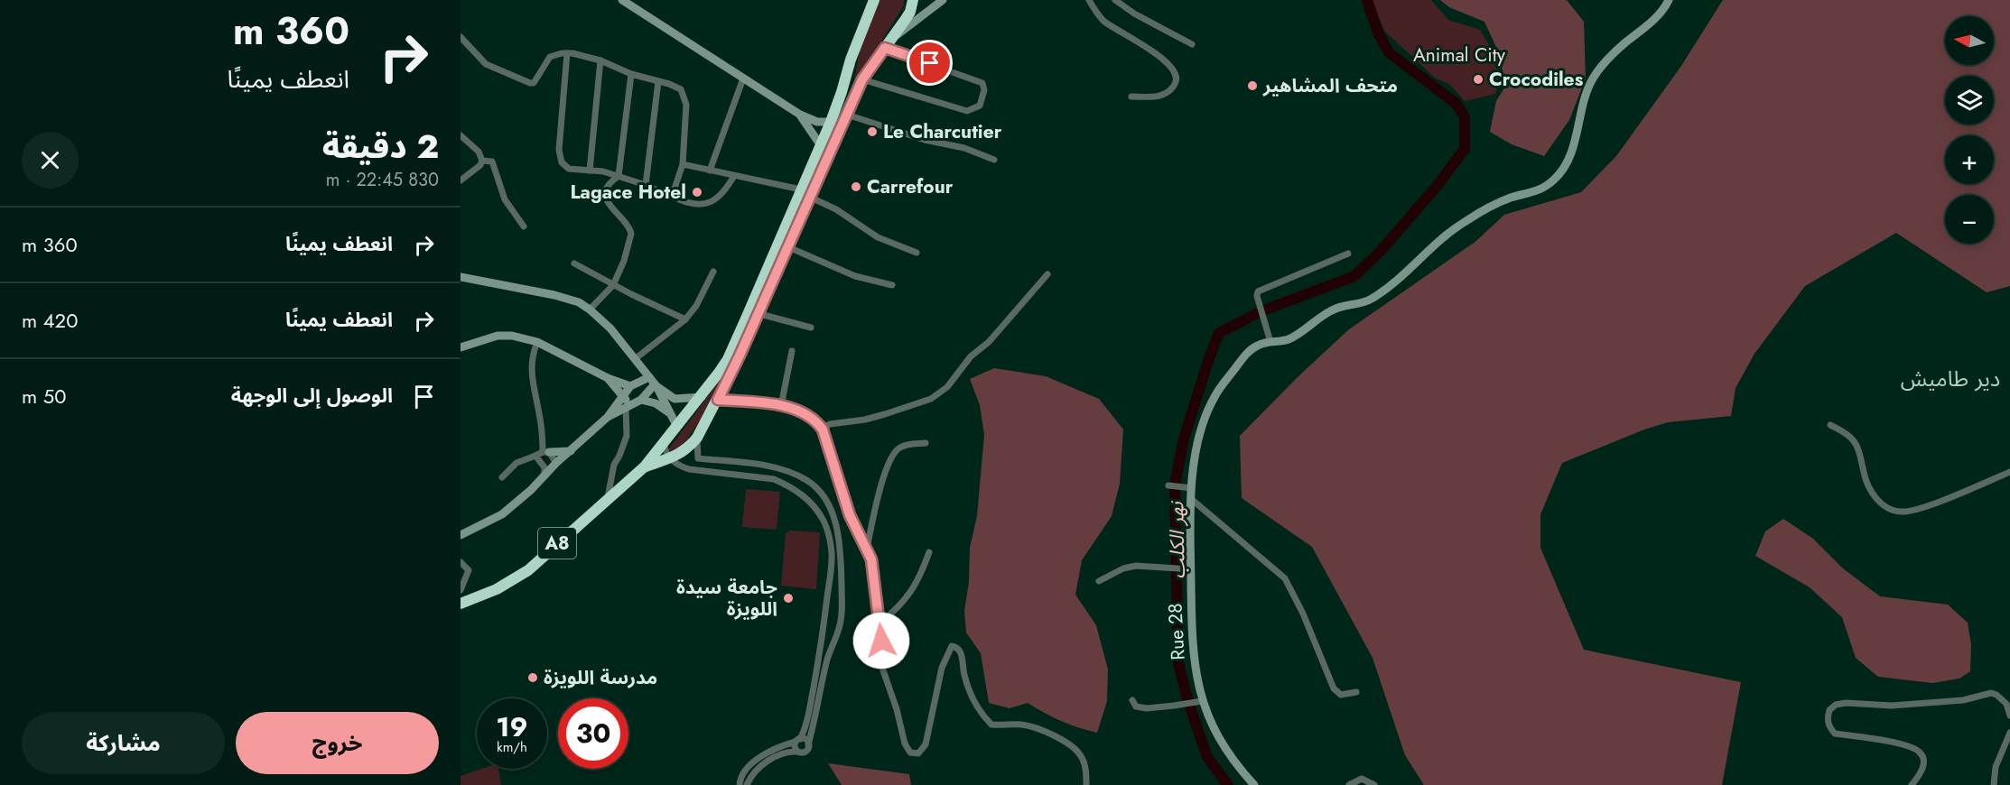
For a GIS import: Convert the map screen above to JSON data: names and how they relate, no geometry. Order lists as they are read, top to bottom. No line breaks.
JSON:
{"streets":{"highway":["A8"],"street":["Rue 28"]},"districts":["دير طاميش"],"water":["نهر الكلب"],"parks":["Animal City"],"places":["Crocodiles","متحف المشاهير","Le Charcutier","Carrefour","Lagace Hotel","جامعة سيدة اللويزة","مدرسة اللويزة"],"north":"left","page":{"turn":["360 m","انعطف يمينًا"],"map_buttons":["+","−"],"heading":["2 دقيقة","830 m · 22:45"],"list":[{"name":"انعطف يمينًا","value":"360 m"},{"name":"انعطف يمينًا","value":"420 m"},{"name":"الوصول إلى الوجهة","value":"50 m"}],"speed":"19 km/h","limit":"30","buttons":["خروج","مشاركة"]}}
